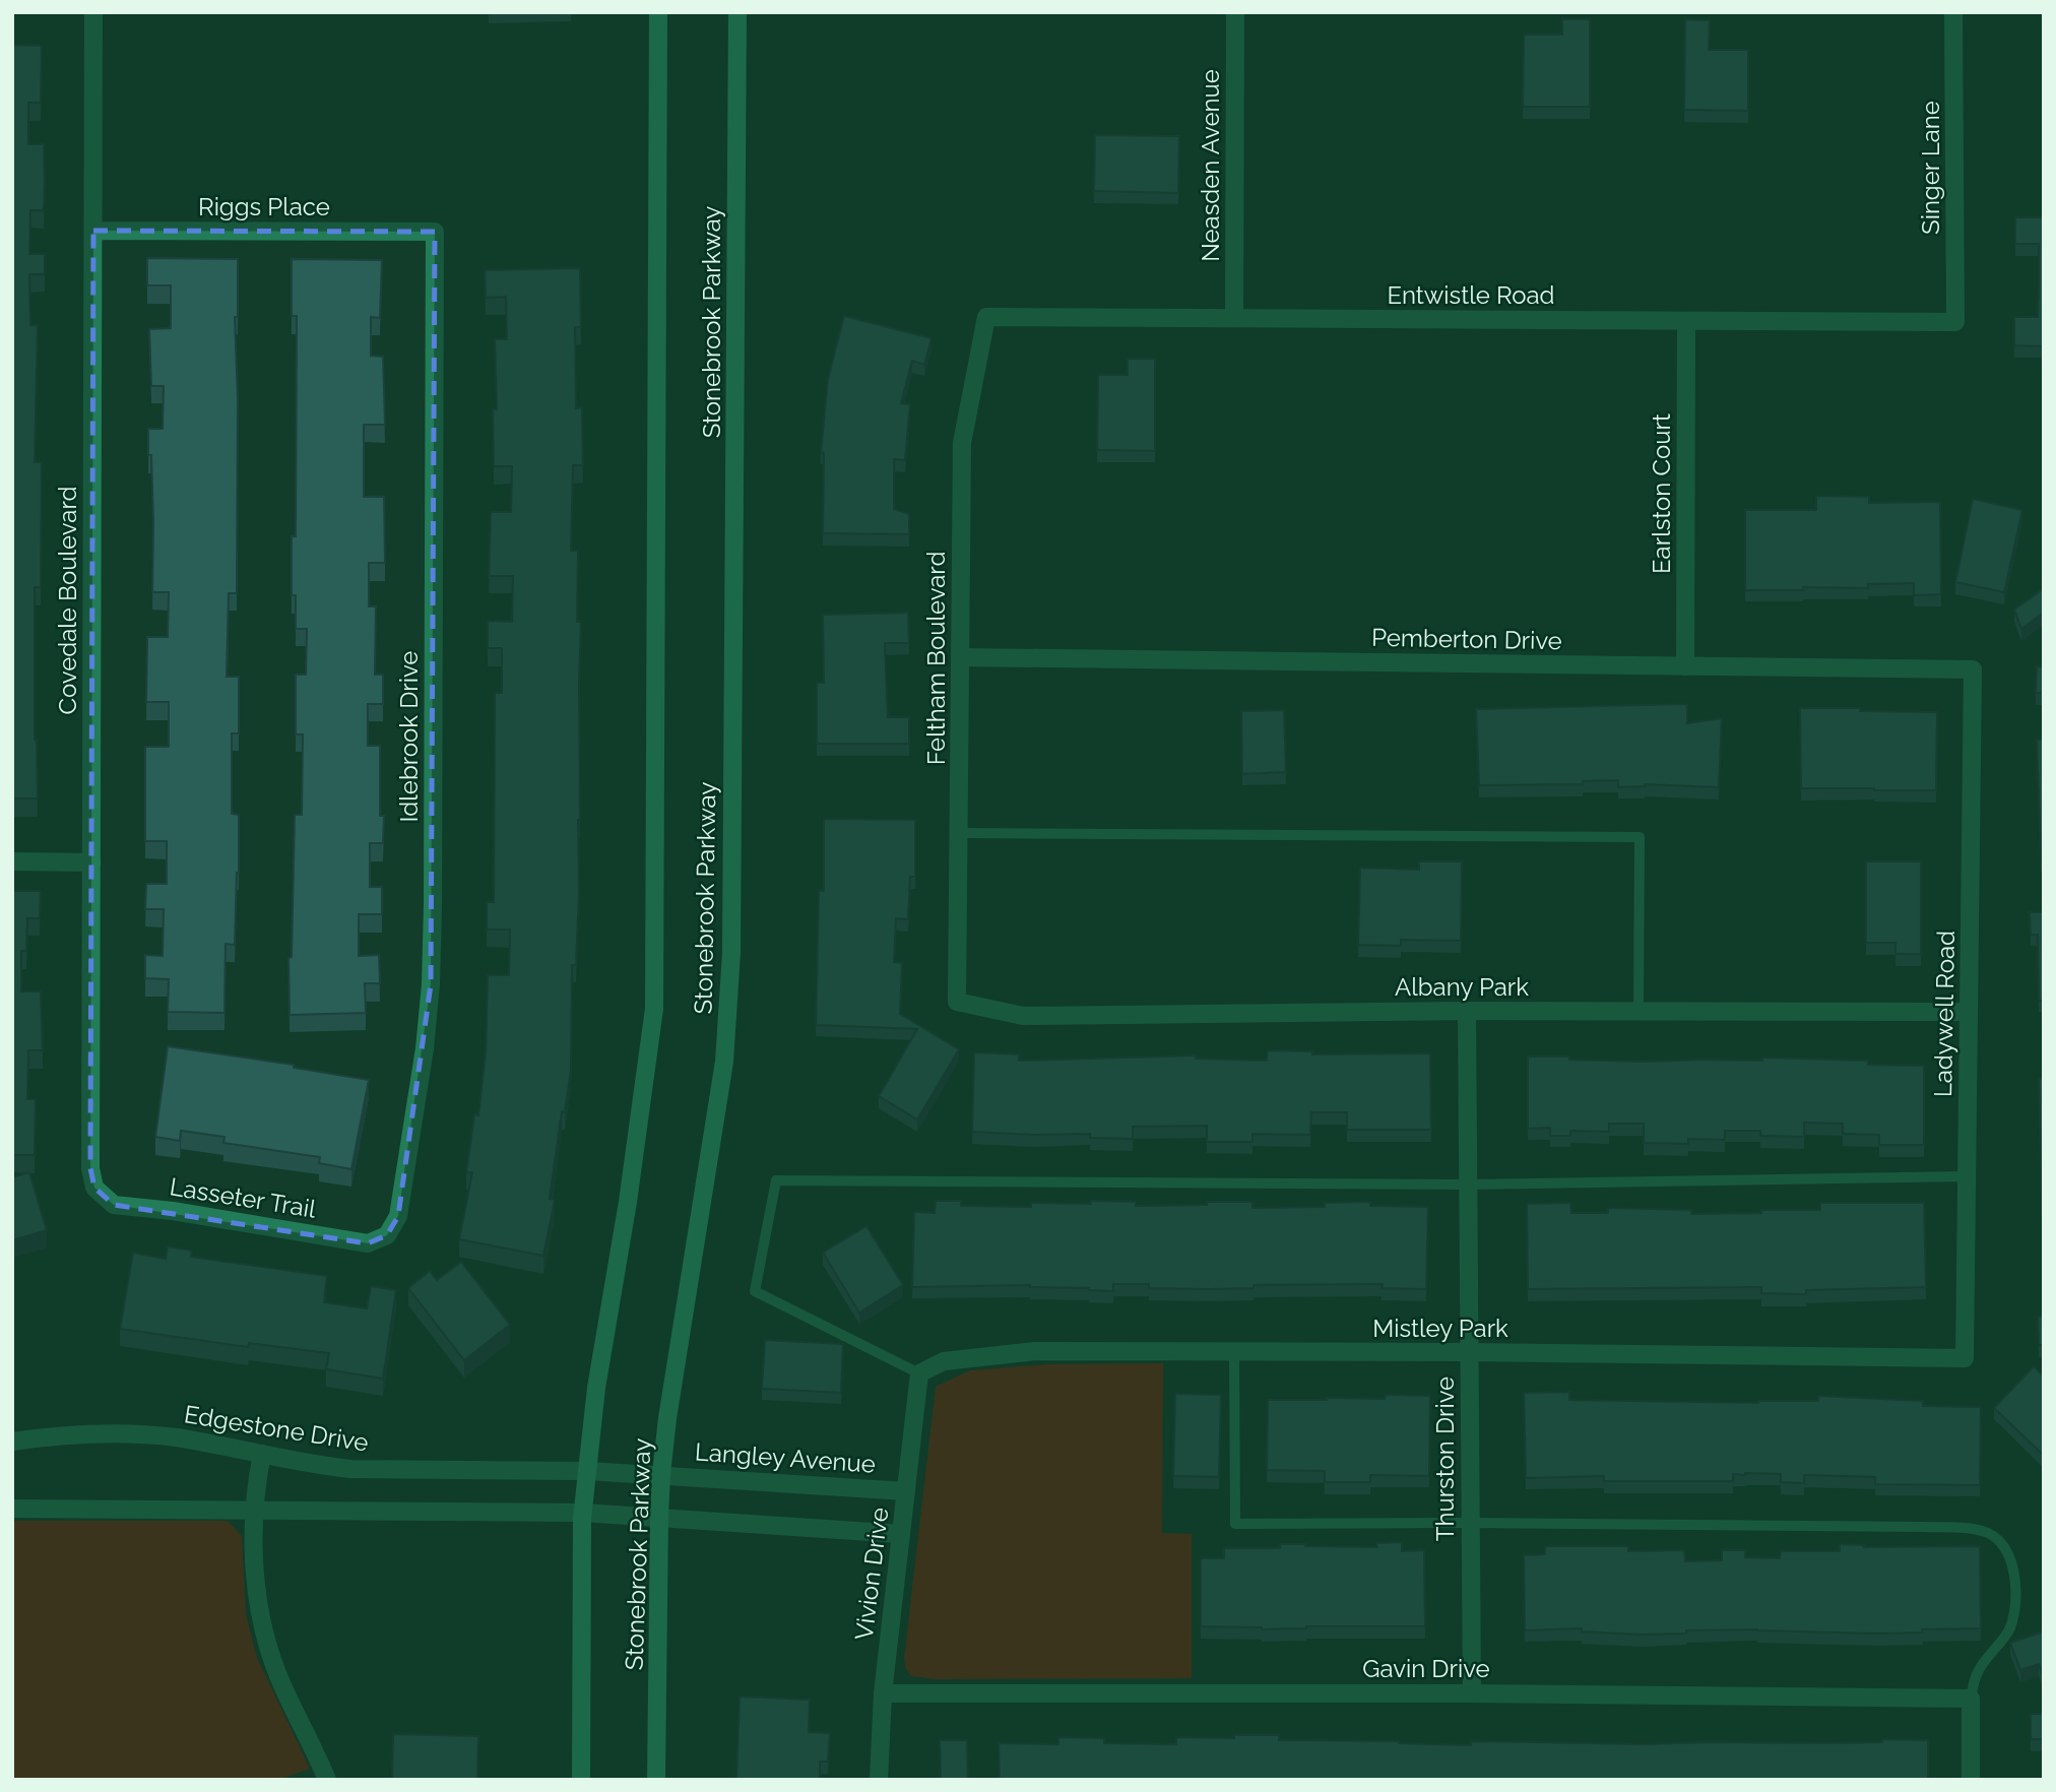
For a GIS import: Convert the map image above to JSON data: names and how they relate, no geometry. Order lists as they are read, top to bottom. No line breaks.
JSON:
{"streets":{"main road":["Stonebrook Parkway"],"street":["Neasden Avenue","Singer Lane","Riggs Place","Entwistle Road","Earlston Court","Covedale Boulevard","Pemberton Drive","Feltham Boulevard","Idlebrook Drive","Albany Park","Ladywell Road","Lasseter Trail","Mistley Park","Edgestone Drive","Langley Avenue","Thurston Drive","Vivion Drive","Gavin Drive"]},"crossings":[["Neasden Avenue","Entwistle Road"],["Singer Lane","Entwistle Road"],["Riggs Place","Covedale Boulevard"],["Riggs Place","Idlebrook Drive"],["Entwistle Road","Earlston Court"],["Entwistle Road","Feltham Boulevard"],["Stonebrook Parkway","Edgestone Drive"],["Stonebrook Parkway","Langley Avenue"],["Earlston Court","Pemberton Drive"],["Covedale Boulevard","Lasseter Trail"],["Pemberton Drive","Feltham Boulevard"],["Pemberton Drive","Ladywell Road"],["Feltham Boulevard","Albany Park"],["Idlebrook Drive","Lasseter Trail"],["Albany Park","Ladywell Road"],["Albany Park","Thurston Drive"],["Ladywell Road","Mistley Park"],["Mistley Park","Thurston Drive"],["Mistley Park","Vivion Drive"],["Edgestone Drive","Langley Avenue"],["Langley Avenue","Vivion Drive"],["Thurston Drive","Gavin Drive"],["Vivion Drive","Gavin Drive"]]}
